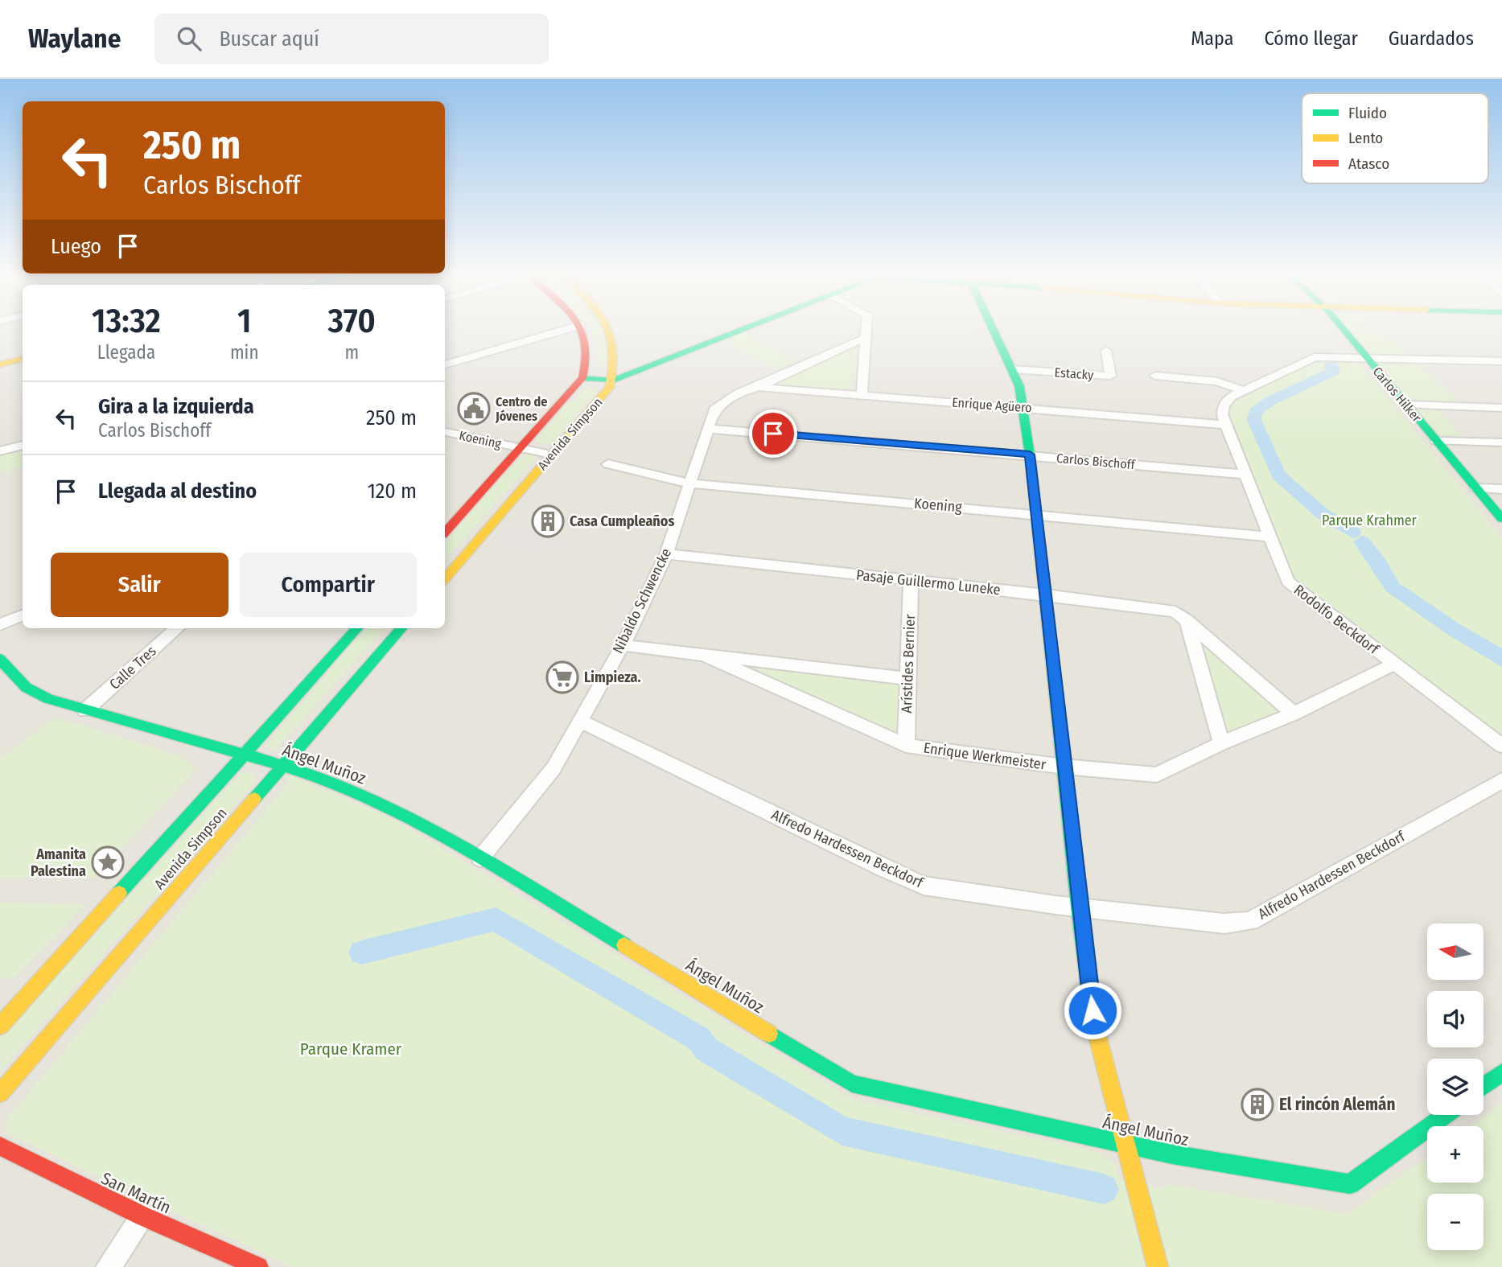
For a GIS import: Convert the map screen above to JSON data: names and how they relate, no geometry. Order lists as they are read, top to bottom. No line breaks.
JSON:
{"streets":{"street":["Estacky","Carlos Hilker","Enrique Agüero","Avenida Simpson","Koening","Carlos Bischoff","Pasaje Guillermo Luneke","Nibaldo Schwencke","Rodolfo Beckdorf","Arístides Bernier","Calle Tres","Enrique Werkmeister","Ángel Muñoz","Alfredo Hardessen Beckdorf","San Martín"]},"crossings":[["Carlos Hilker","Rodolfo Beckdorf"],["Enrique Agüero","Nibaldo Schwencke"],["Enrique Agüero","Rodolfo Beckdorf"],["Avenida Simpson","Koening"],["Avenida Simpson","Ángel Muñoz"],["Koening","Nibaldo Schwencke"],["Koening","Rodolfo Beckdorf"],["Carlos Bischoff","Nibaldo Schwencke"],["Carlos Bischoff","Rodolfo Beckdorf"],["Pasaje Guillermo Luneke","Nibaldo Schwencke"],["Pasaje Guillermo Luneke","Arístides Bernier"],["Pasaje Guillermo Luneke","Enrique Werkmeister"],["Nibaldo Schwencke","Enrique Werkmeister"],["Nibaldo Schwencke","Ángel Muñoz"],["Nibaldo Schwencke","Alfredo Hardessen Beckdorf"],["Rodolfo Beckdorf","Enrique Werkmeister"],["Arístides Bernier","Enrique Werkmeister"],["Calle Tres","Ángel Muñoz"]],"parks":["Parque Krahmer","Parque Kramer"],"places":{"public building":["Centro de Jóvenes"],"building":["Casa Cumpleaños","El rincón Alemán"],"supermarket":["Limpieza."],"place":["Amanita Palestina"]},"legend":["Fluido","Lento","Atasco"],"north":"left","page":{"header":"Waylane","search":"Buscar aquí","nav":["Mapa","Cómo llegar","Guardados"],"turn":["250 m","Carlos Bischoff"],"then":"Luego","eta":["13:32","Llegada","1","min","370","m"],"list":[{"name":"Gira a la izquierda","note":"Carlos Bischoff","value":"250 m"},{"name":"Llegada al destino","value":"120 m"}],"buttons":["Salir","Compartir"],"map_buttons":["+","−"]}}
